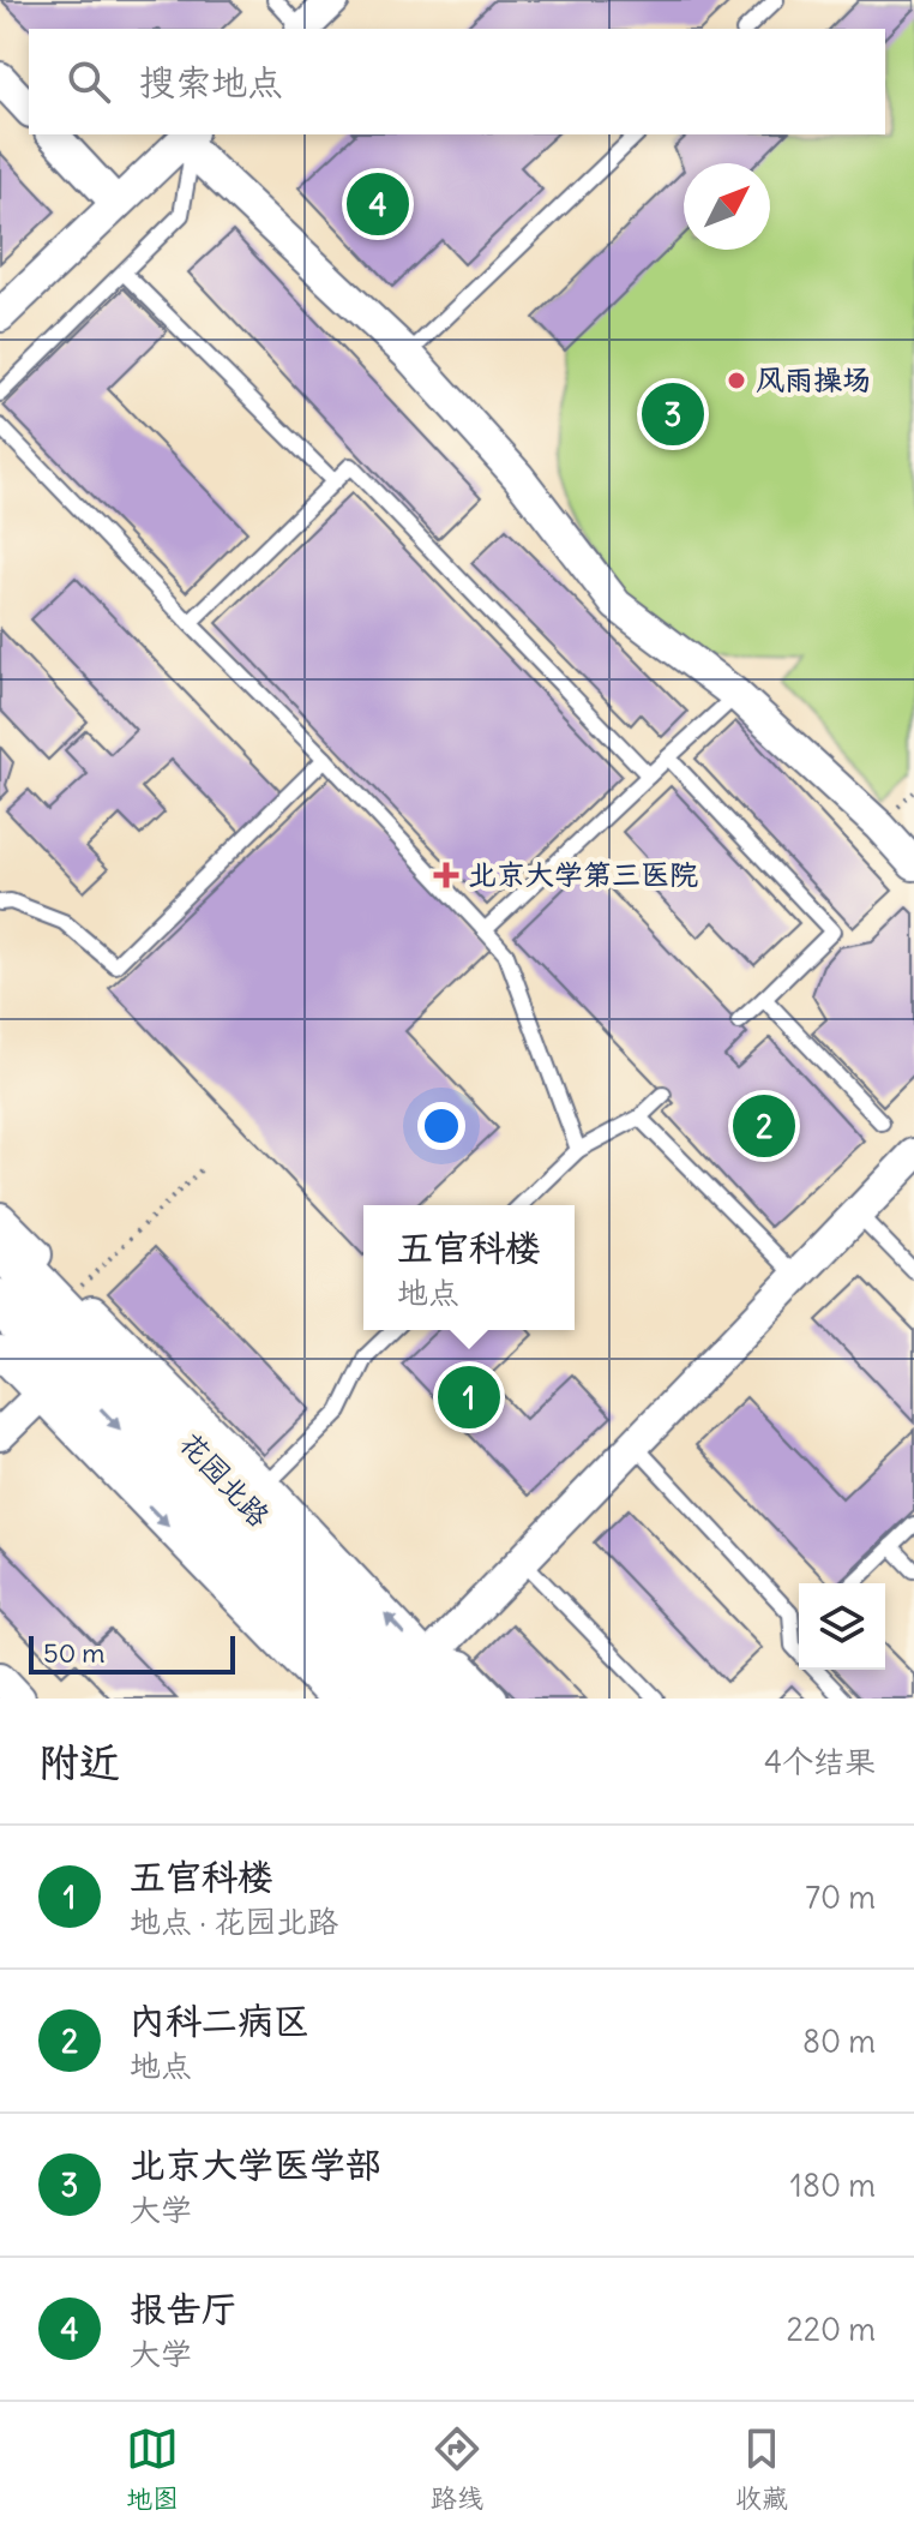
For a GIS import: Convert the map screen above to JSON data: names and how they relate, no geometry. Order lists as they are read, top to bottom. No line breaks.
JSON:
{"streets":{"street":["花园北路"]},"places":{"other":["风雨操场"],"health":["北京大学第三医院"]},"scale_bar":"50 m","north":"top right","page":{"search":"搜索地点","pins":["4","3","2","1"],"popup":["五官科楼","地点"],"scale":"50 m","heading":["附近","4个结果"],"list":[{"mark":"1","name":"五官科楼","note":"地点 · 花园北路","value":"70 m"},{"mark":"2","name":"内科二病区","note":"地点","value":"80 m"},{"mark":"3","name":"北京大学医学部","note":"大学","value":"180 m"},{"mark":"4","name":"报告厅","note":"大学","value":"220 m"}],"nav":["地图","路线","收藏"]}}
